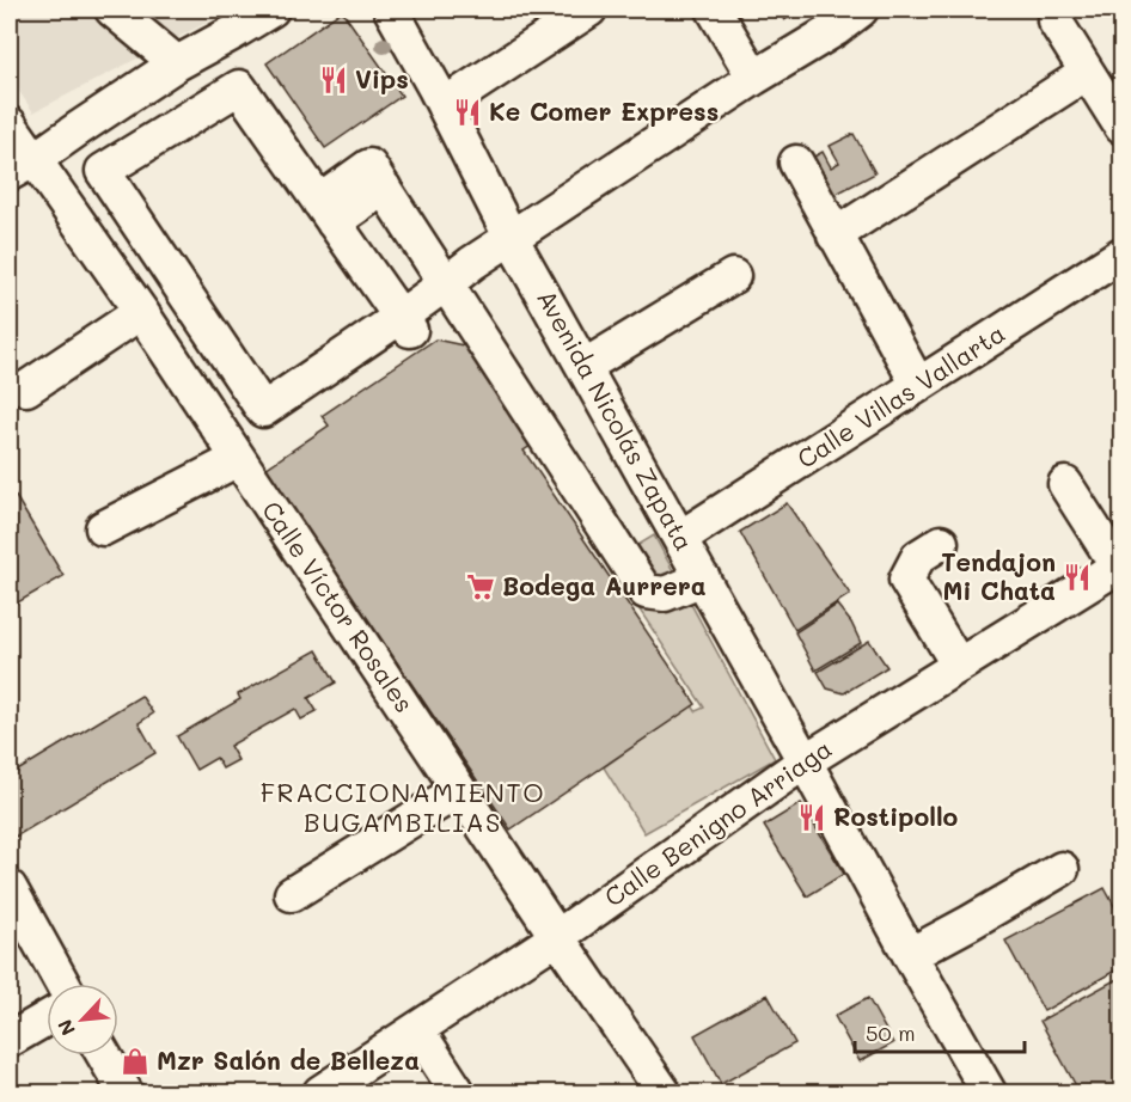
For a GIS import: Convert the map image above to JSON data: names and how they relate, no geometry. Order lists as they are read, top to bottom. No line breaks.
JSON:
{"streets":{"street":["Calle Villas Vallarta","Avenida Nicolás Zapata","Calle Víctor Rosales","Calle Benigno Arriaga"]},"crossings":[["Calle Villas Vallarta","Avenida Nicolás Zapata"],["Avenida Nicolás Zapata","Calle Benigno Arriaga"],["Calle Víctor Rosales","Calle Benigno Arriaga"]],"districts":["FRACCIONAMIENTO BUGAMBILIAS"],"places":{"restaurant":["Vips","Ke Comer Express","Tendajon Mi Chata","Rostipollo"],"supermarket":["Bodega Aurrera"],"shop":["Mzr Salón de Belleza"]},"scale_bar":"50 m","north":"bottom left"}
